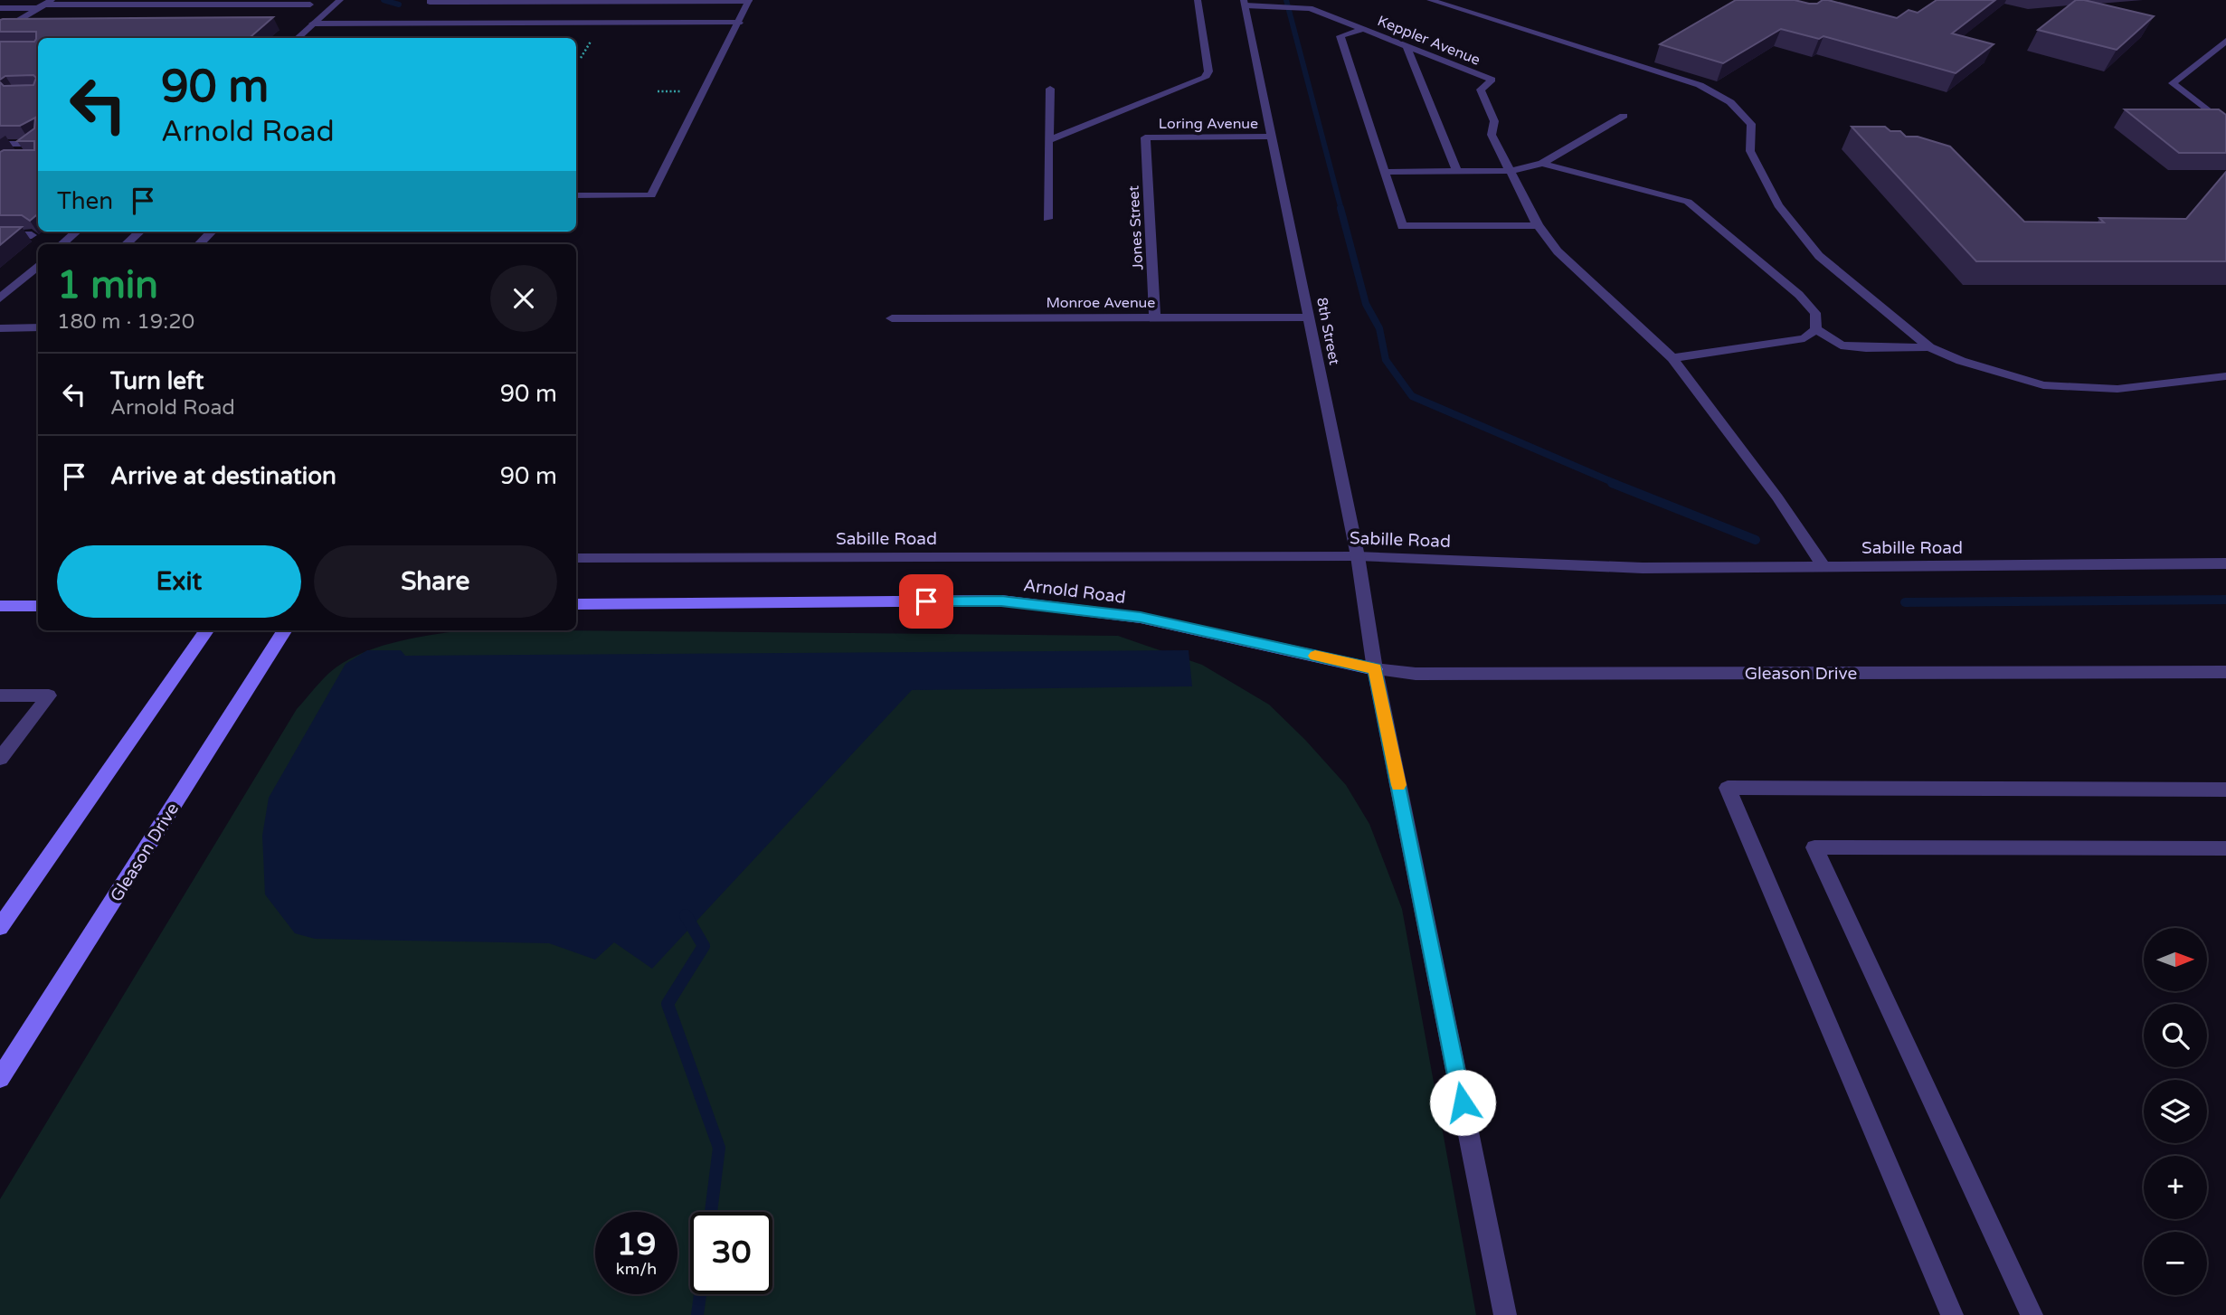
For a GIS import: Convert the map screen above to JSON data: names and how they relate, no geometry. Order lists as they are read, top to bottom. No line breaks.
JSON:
{"streets":{"street":["Keppler Avenue","Loring Avenue","Jones Street","Monroe Avenue","8th Street","Sabille Road","Arnold Road","Gleason Drive"]},"crossings":[["Keppler Avenue","8th Street"],["Loring Avenue","Jones Street"],["Loring Avenue","8th Street"],["Jones Street","Monroe Avenue"],["Monroe Avenue","8th Street"],["8th Street","Sabille Road"],["8th Street","Arnold Road"],["8th Street","Gleason Drive"],["Arnold Road","Gleason Drive"]],"north":"right","page":{"turn":["90 m","Arnold Road"],"then":"Then","heading":["1 min","180 m · 19:20"],"list":[{"name":"Turn left","note":"Arnold Road","value":"90 m"},{"name":"Arrive at destination","value":"90 m"}],"buttons":["Exit","Share"],"map_buttons":["+","−"],"speed":"19 km/h","limit":"30"}}
